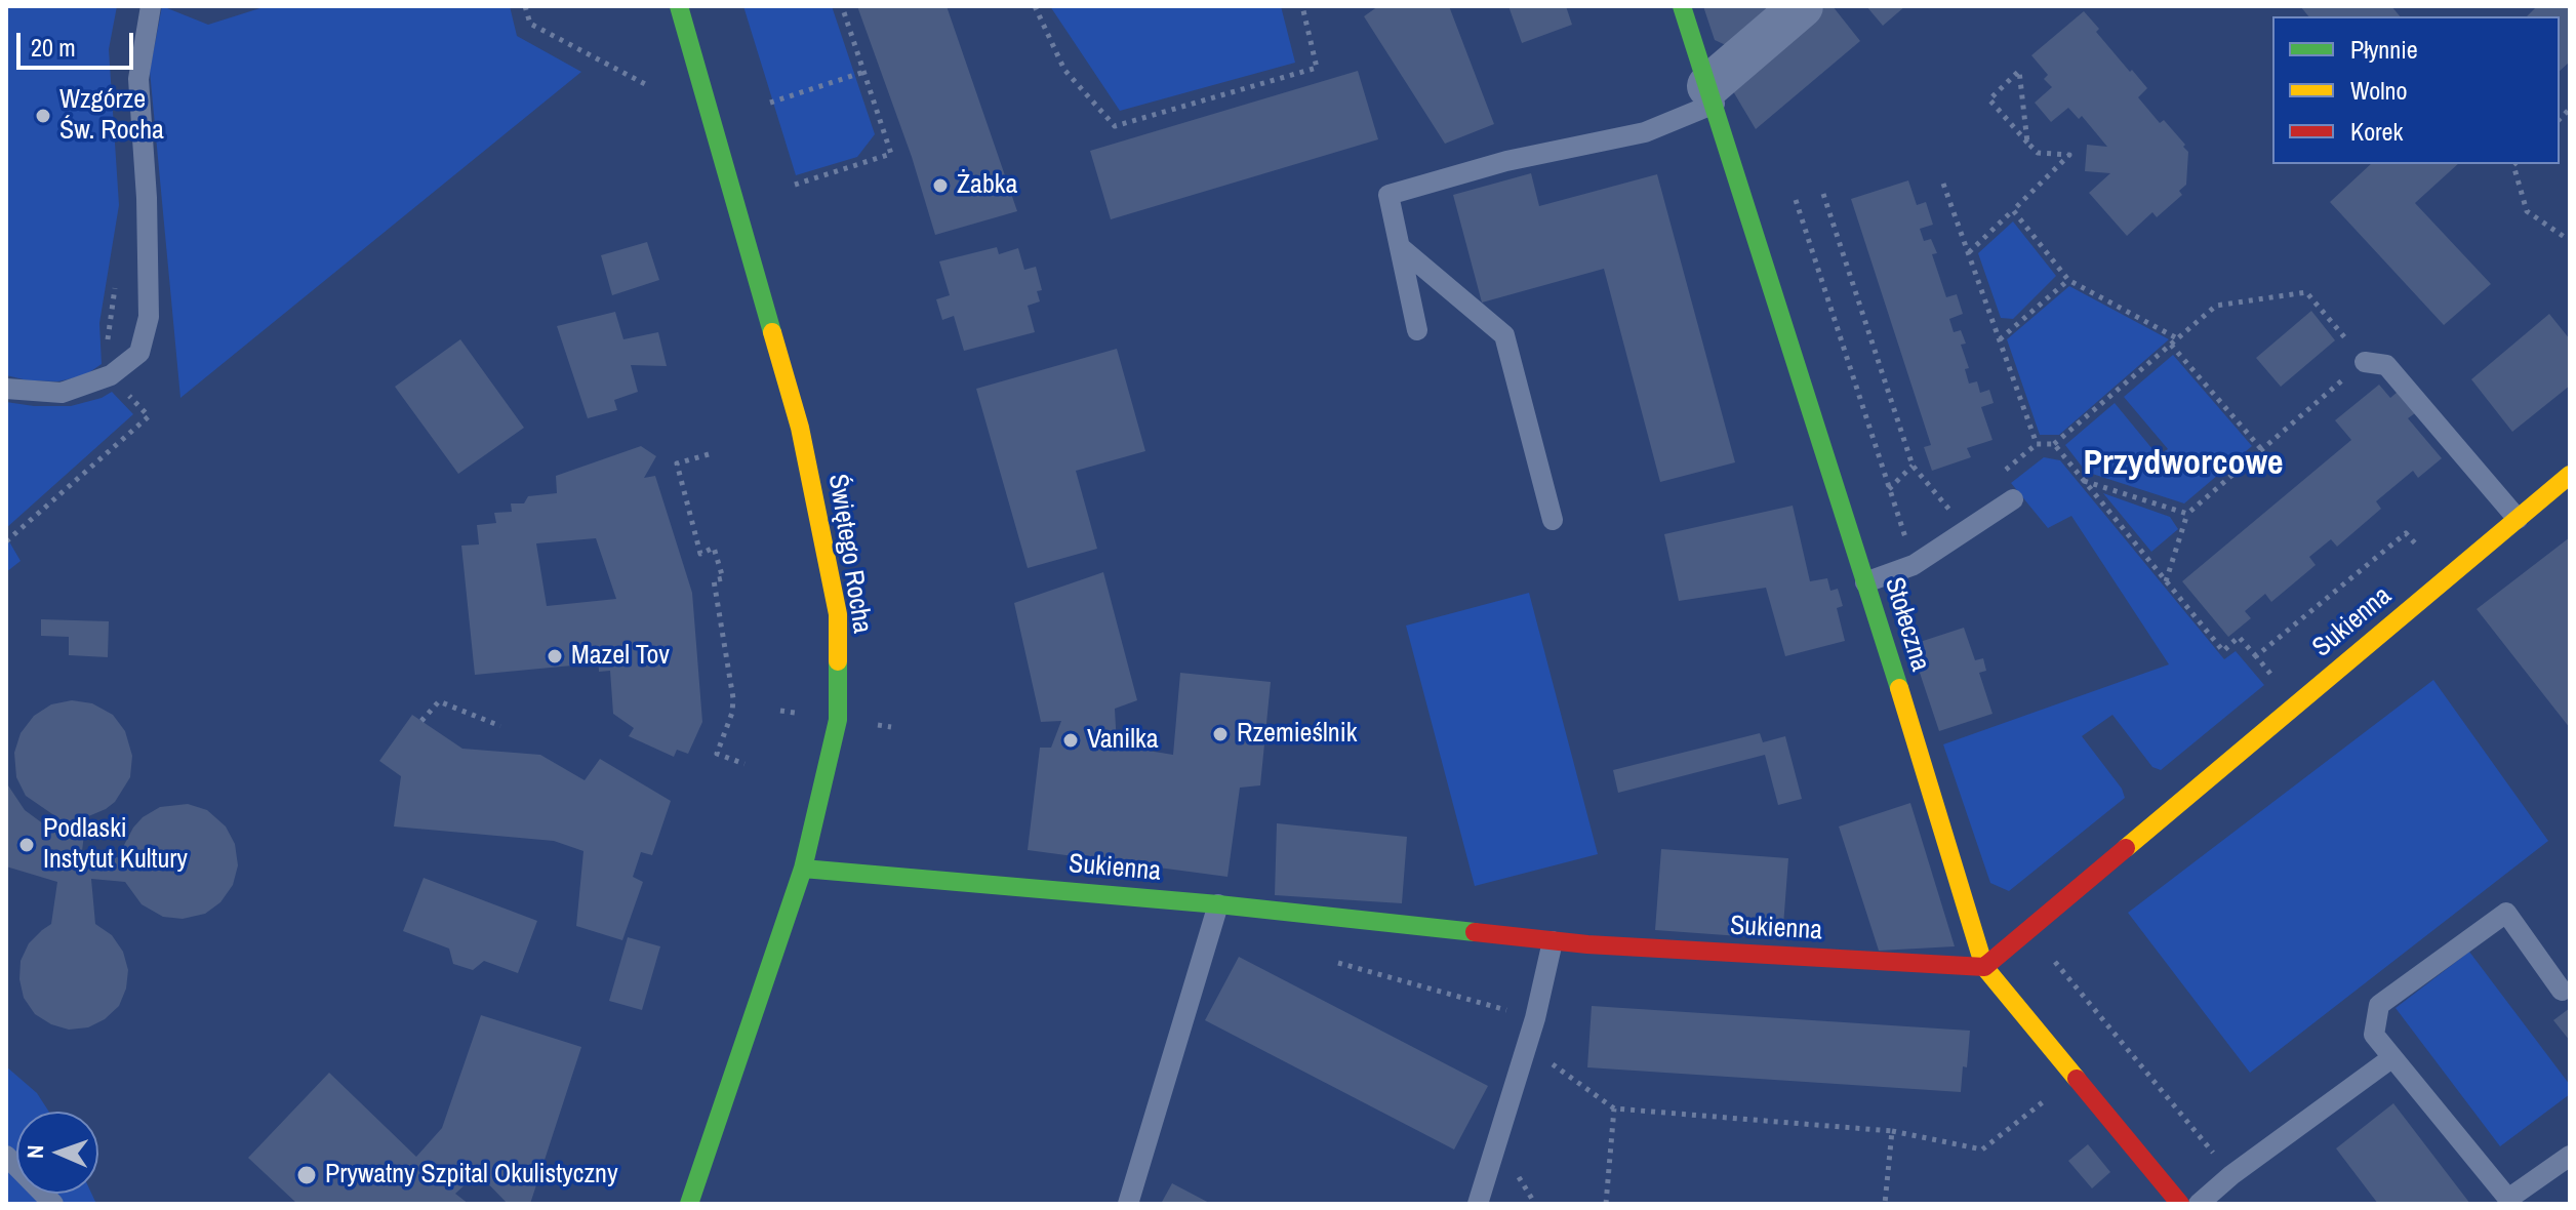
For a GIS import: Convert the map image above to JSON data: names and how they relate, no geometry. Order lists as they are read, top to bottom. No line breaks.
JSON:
{"streets":{"street":["Świętego Rocha","Sukienna","Stołeczna"]},"crossings":[["Świętego Rocha","Sukienna"],["Sukienna","Stołeczna"]],"districts":["Przydworcowe"],"places":["Wzgórze Św. Rocha","Żabka","Mazel Tov","Rzemieślnik","Vanilka","Podlaski Instytut Kultury","Prywatny Szpital Okulistyczny"],"legend":["Płynnie","Wolno","Korek"],"scale_bar":"20 m","north":"left"}
